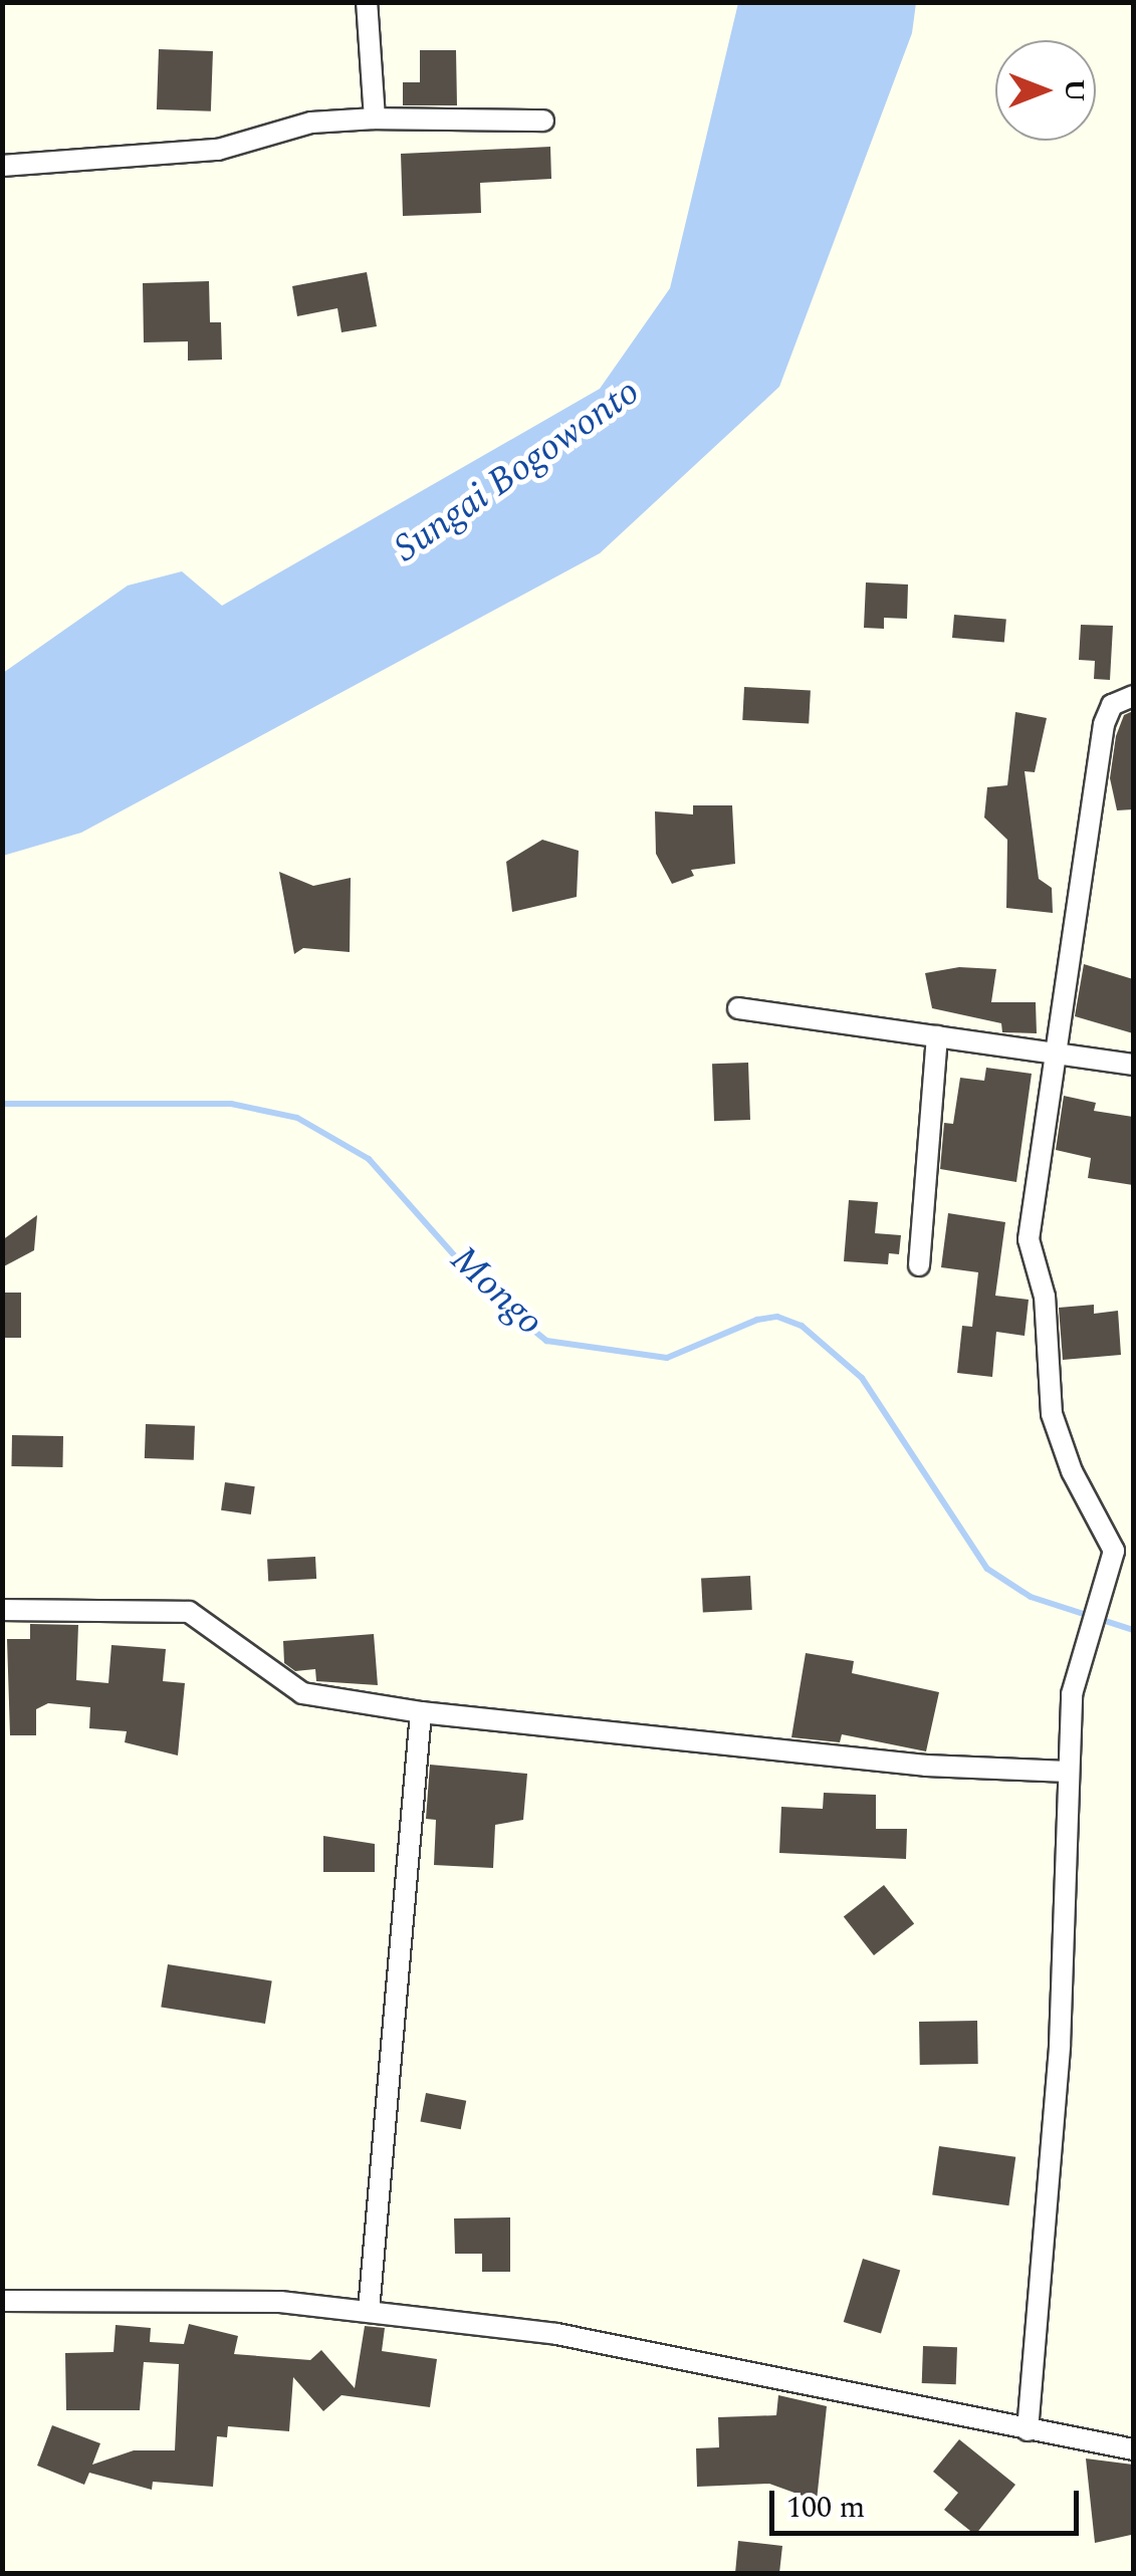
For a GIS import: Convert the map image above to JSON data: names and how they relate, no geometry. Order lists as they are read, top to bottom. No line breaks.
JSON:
{"water":["Sungai Bogowonto","Mongo"],"scale_bar":"100 m","north":"right"}
